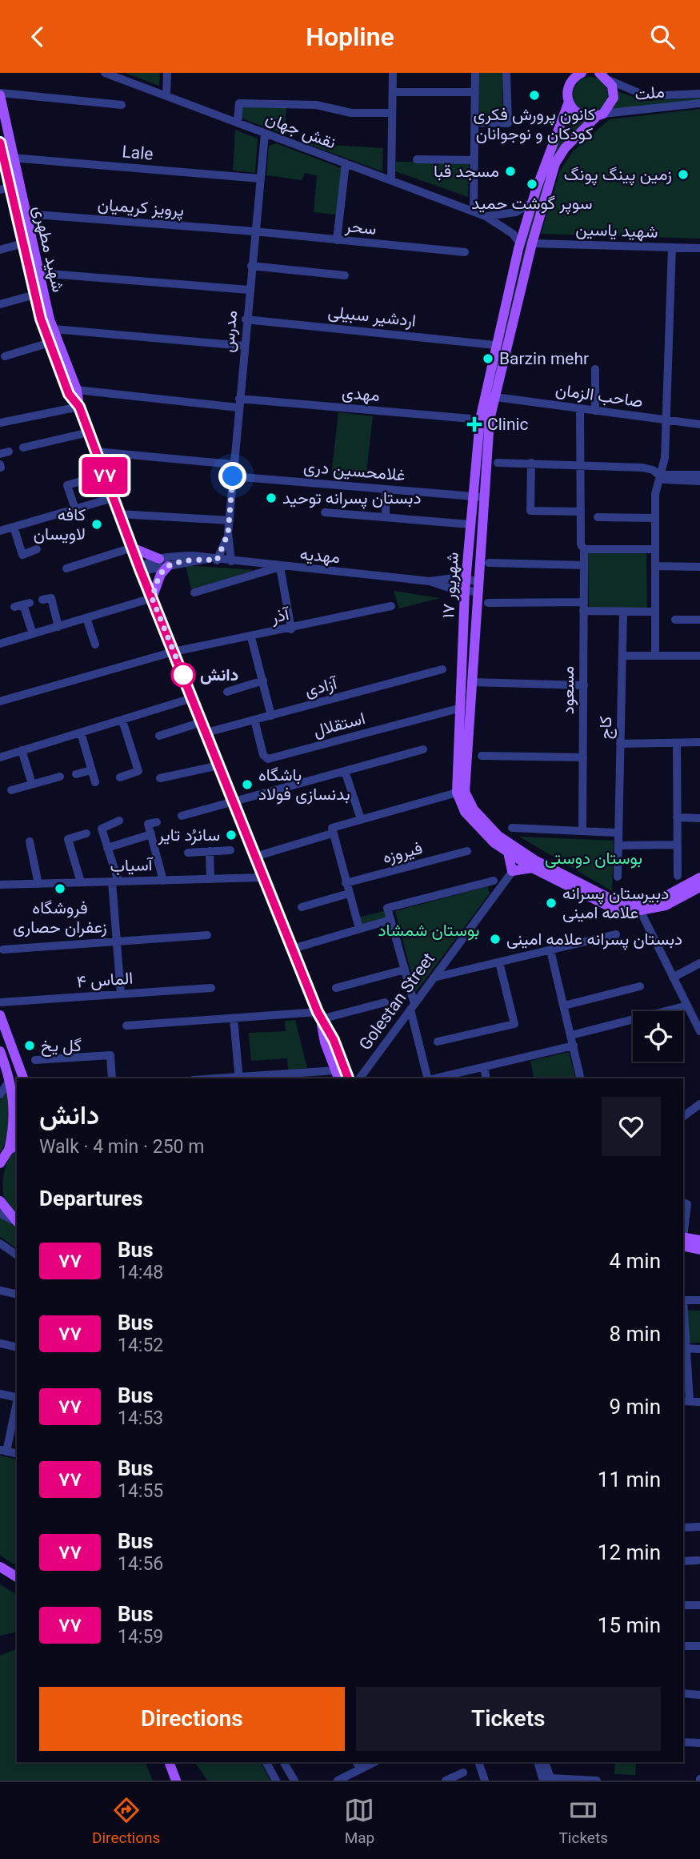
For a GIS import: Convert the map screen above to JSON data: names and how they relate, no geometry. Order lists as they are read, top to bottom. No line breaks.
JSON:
{"streets":{"main road":["شهید مطهری","۱۷ شهریور"],"street":["ملت","نقش جهان","Lale","پرویز کریمیان","سحر","شهید یاسین","اردشیر سبیلی","مدرس","مهدی","صاحب الزمان","غلامحسین دری","مهدیه","آذر","آزادی","مسعود","استقلال","کاج","فیروزه","آسیاب","الماس ۴","Golestan Street"]},"crossings":[["ملت","۱۷ شهریور"],["نقش جهان","مدرس"],["نقش جهان","۱۷ شهریور"],["Lale","شهید مطهری"],["Lale","مدرس"],["پرویز کریمیان","سحر"],["پرویز کریمیان","شهید مطهری"],["پرویز کریمیان","مدرس"],["سحر","مدرس"],["شهید یاسین","۱۷ شهریور"],["شهید مطهری","مهدی"],["اردشیر سبیلی","مدرس"],["اردشیر سبیلی","۱۷ شهریور"],["مدرس","مهدی"],["مدرس","غلامحسین دری"],["مهدی","۱۷ شهریور"],["صاحب الزمان","۱۷ شهریور"],["صاحب الزمان","مسعود"],["غلامحسین دری","۱۷ شهریور"],["مهدیه","۱۷ شهریور"],["۱۷ شهریور","استقلال"],["۱۷ شهریور","Golestan Street"],["آزادی","استقلال"]],"parks":["بوستان دوستی","بوستان شمشاد"],"places":{"other":["کانون پرورش فکری کودکان و نوجوانان","مسجد قبا","زمین پینگ پونگ","سوپر گوشت حمید","Barzin mehr","دبستان پسرانه توحید","کافه لاویسان","دانش","باشگاه بدنسازی فولاد","سانرُد تایر","فروشگاه زعفران حصاری","دبیرستان پسرانه علامه امینی","دبستان پسرانه علامه امینی","گل یخ"],"health":["Clinic"]},"lines":["bus line ۷۷"],"page":{"header":"Hopline","on_map":"۷۷","heading":[["دانش","Walk · 4 min · 250 m"],"Departures"],"list":[{"mark":"۷۷","name":"Bus","note":"14:48","value":"4 min"},{"mark":"۷۷","name":"Bus","note":"14:52","value":"8 min"},{"mark":"۷۷","name":"Bus","note":"14:53","value":"9 min"},{"mark":"۷۷","name":"Bus","note":"14:55","value":"11 min"},{"mark":"۷۷","name":"Bus","note":"14:56","value":"12 min"},{"mark":"۷۷","name":"Bus","note":"14:59","value":"15 min"}],"buttons":["Directions","Tickets"],"tabs":["Directions","Map","Tickets"]}}
